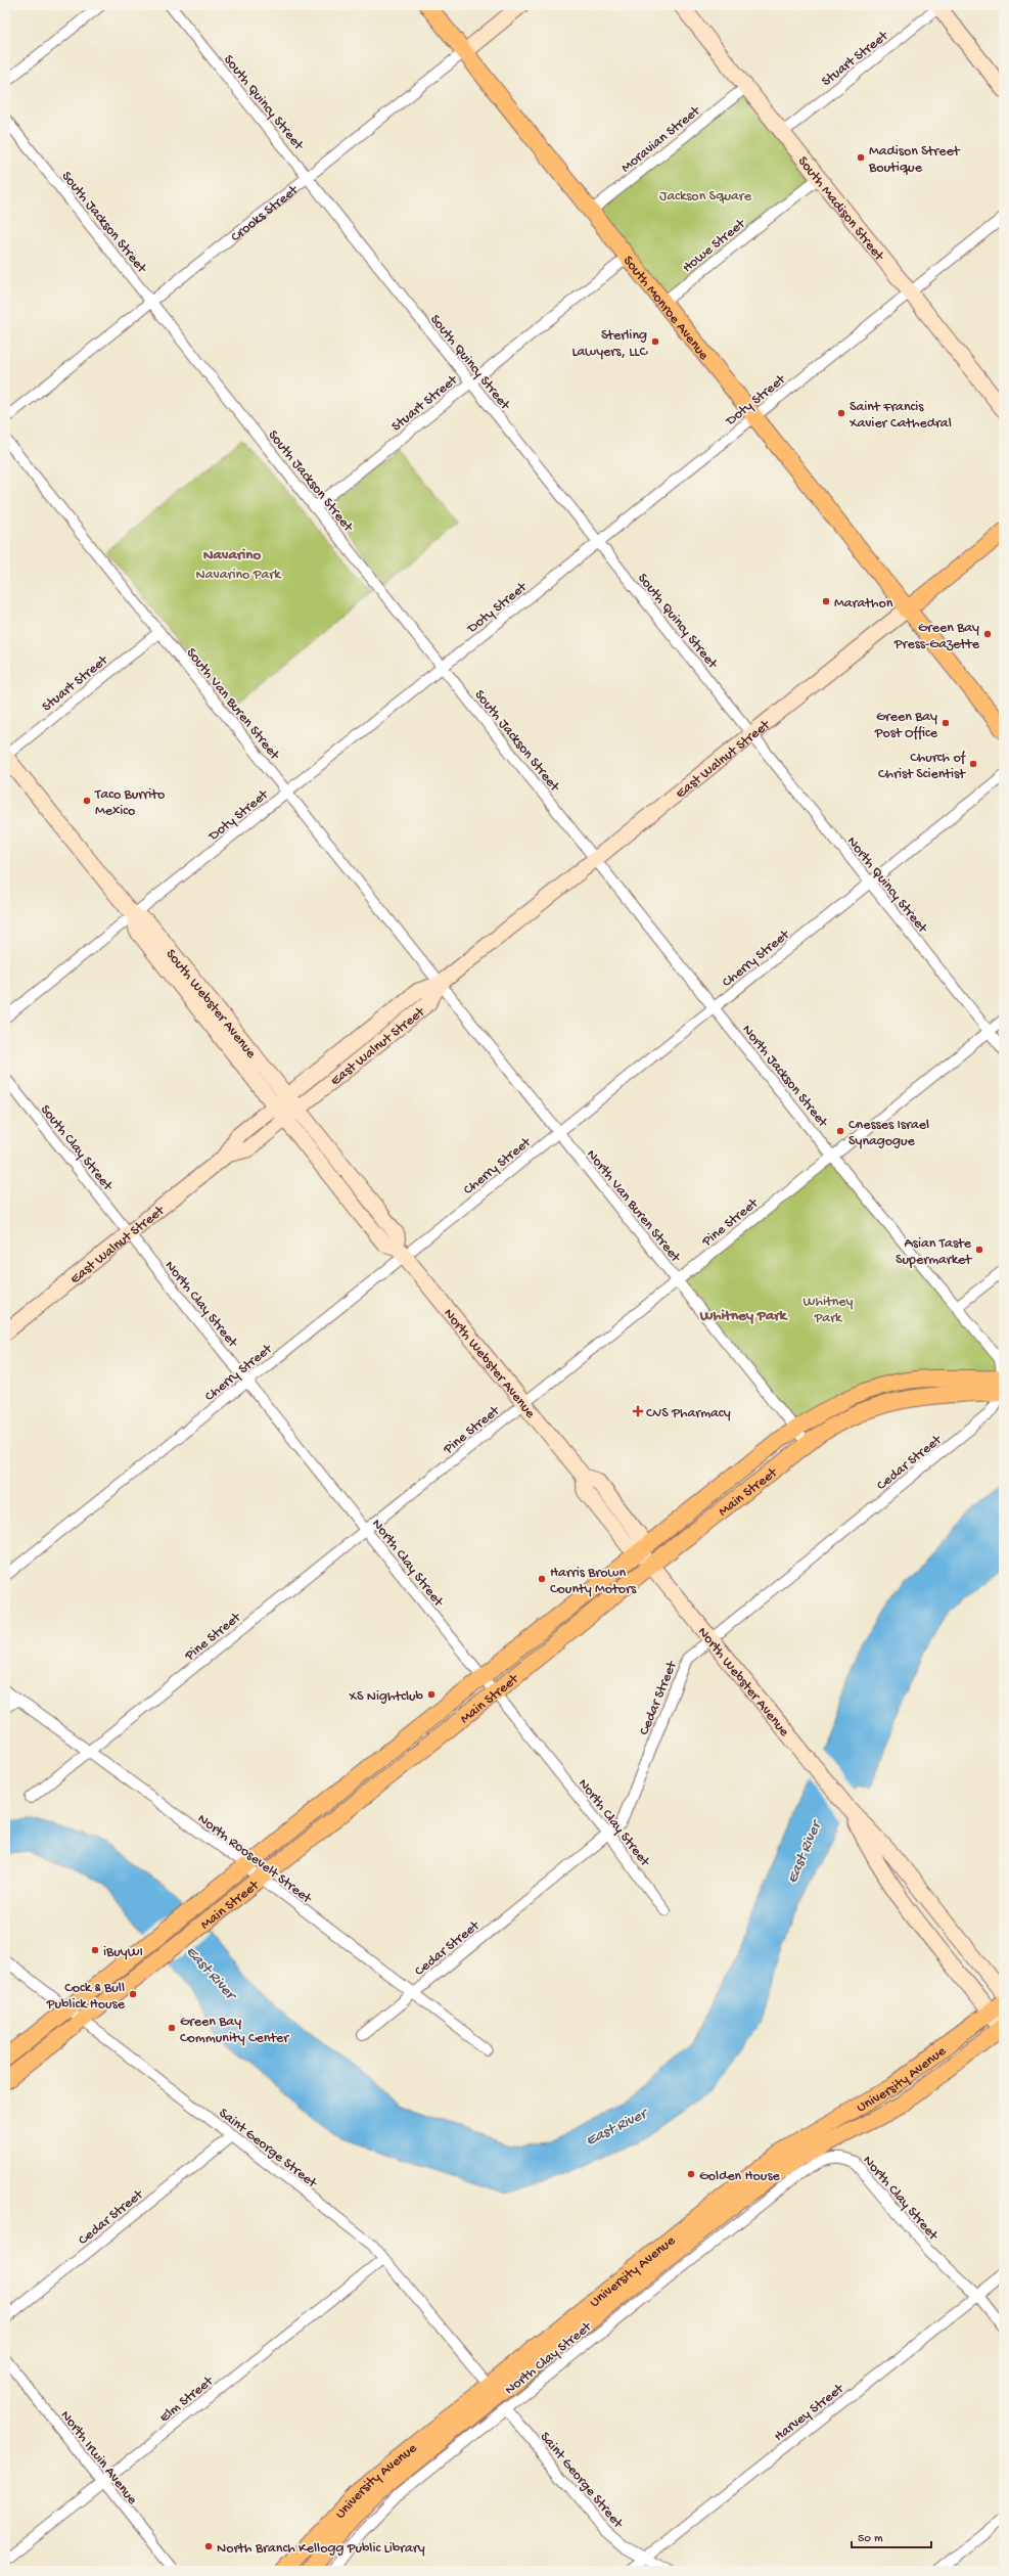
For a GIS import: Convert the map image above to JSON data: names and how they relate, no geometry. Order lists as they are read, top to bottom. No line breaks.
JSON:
{"streets":{"main road":["South Madison Street","Crooks Street","South Monroe Avenue","East Walnut Street","South Webster Avenue","North Webster Avenue","Main Street","University Avenue"],"street":["Stuart Street","South Quincy Street","Moravian Street","South Jackson Street","Howe Street","Doty Street","South Van Buren Street","North Quincy Street","Cherry Street","North Jackson Street","South Clay Street","North Van Buren Street","Pine Street","North Clay Street","Cedar Street","North Roosevelt Street","Saint George Street","Elm Street","Harvey Street","North Irwin Avenue"]},"crossings":[["Stuart Street","South Quincy Street"],["Stuart Street","South Madison Street"],["Stuart Street","South Jackson Street"],["Stuart Street","South Monroe Avenue"],["Stuart Street","South Van Buren Street"],["Stuart Street","South Webster Avenue"],["South Quincy Street","Crooks Street"],["South Quincy Street","Doty Street"],["South Quincy Street","East Walnut Street"],["South Quincy Street","North Quincy Street"],["Moravian Street","South Madison Street"],["Moravian Street","South Monroe Avenue"],["South Madison Street","Howe Street"],["South Madison Street","Doty Street"],["Crooks Street","South Jackson Street"],["Crooks Street","South Monroe Avenue"],["South Jackson Street","Doty Street"],["South Jackson Street","East Walnut Street"],["South Jackson Street","North Jackson Street"],["Howe Street","South Monroe Avenue"],["South Monroe Avenue","Doty Street"],["South Monroe Avenue","East Walnut Street"],["Doty Street","South Van Buren Street"],["Doty Street","South Webster Avenue"],["South Van Buren Street","East Walnut Street"],["South Van Buren Street","North Van Buren Street"],["East Walnut Street","North Quincy Street"],["East Walnut Street","South Webster Avenue"],["East Walnut Street","North Jackson Street"],["East Walnut Street","South Clay Street"],["East Walnut Street","North Van Buren Street"],["East Walnut Street","North Clay Street"],["East Walnut Street","North Webster Avenue"],["North Quincy Street","Cherry Street"],["North Quincy Street","Pine Street"],["Cherry Street","North Jackson Street"],["Cherry Street","North Van Buren Street"],["Cherry Street","North Clay Street"],["Cherry Street","North Webster Avenue"],["South Webster Avenue","North Webster Avenue"],["North Jackson Street","Pine Street"],["North Jackson Street","Cedar Street"],["North Jackson Street","Main Street"],["South Clay Street","North Clay Street"],["North Van Buren Street","Pine Street"],["North Van Buren Street","Main Street"],["Pine Street","North Clay Street"],["Pine Street","North Webster Avenue"],["Pine Street","North Roosevelt Street"],["North Clay Street","Cedar Street"],["North Clay Street","Main Street"],["North Clay Street","Saint George Street"],["North Clay Street","Harvey Street"],["North Webster Avenue","Cedar Street"],["North Webster Avenue","Main Street"],["North Webster Avenue","University Avenue"],["Cedar Street","Main Street"],["Cedar Street","North Roosevelt Street"],["Cedar Street","Saint George Street"],["Main Street","North Roosevelt Street"],["Main Street","Saint George Street"],["University Avenue","Saint George Street"],["Saint George Street","Elm Street"],["Saint George Street","Harvey Street"],["Elm Street","North Irwin Avenue"]],"districts":["Navarino","Whitney Park"],"water":["East River"],"parks":["Jackson Square","Navarino Park","Whitney Park"],"places":{"other":["Madison Street Boutique","Sterling Lawyers, LLC","Saint Francis Xavier Cathedral","Marathon","Green Bay Press-Gazette","Green Bay Post Office","Church of Christ Scientist","Taco Burrito Mexico","Cnesses Israel Synagogue","Asian Taste Supermarket","Harris Brown County Motors","XS Nightclub","iBuyWI","Cock & Bull Publick House","Green Bay Community Center","Golden House","North Branch Kellogg Public Library"],"health":["CVS Pharmacy"]},"scale_bar":"50 m"}
